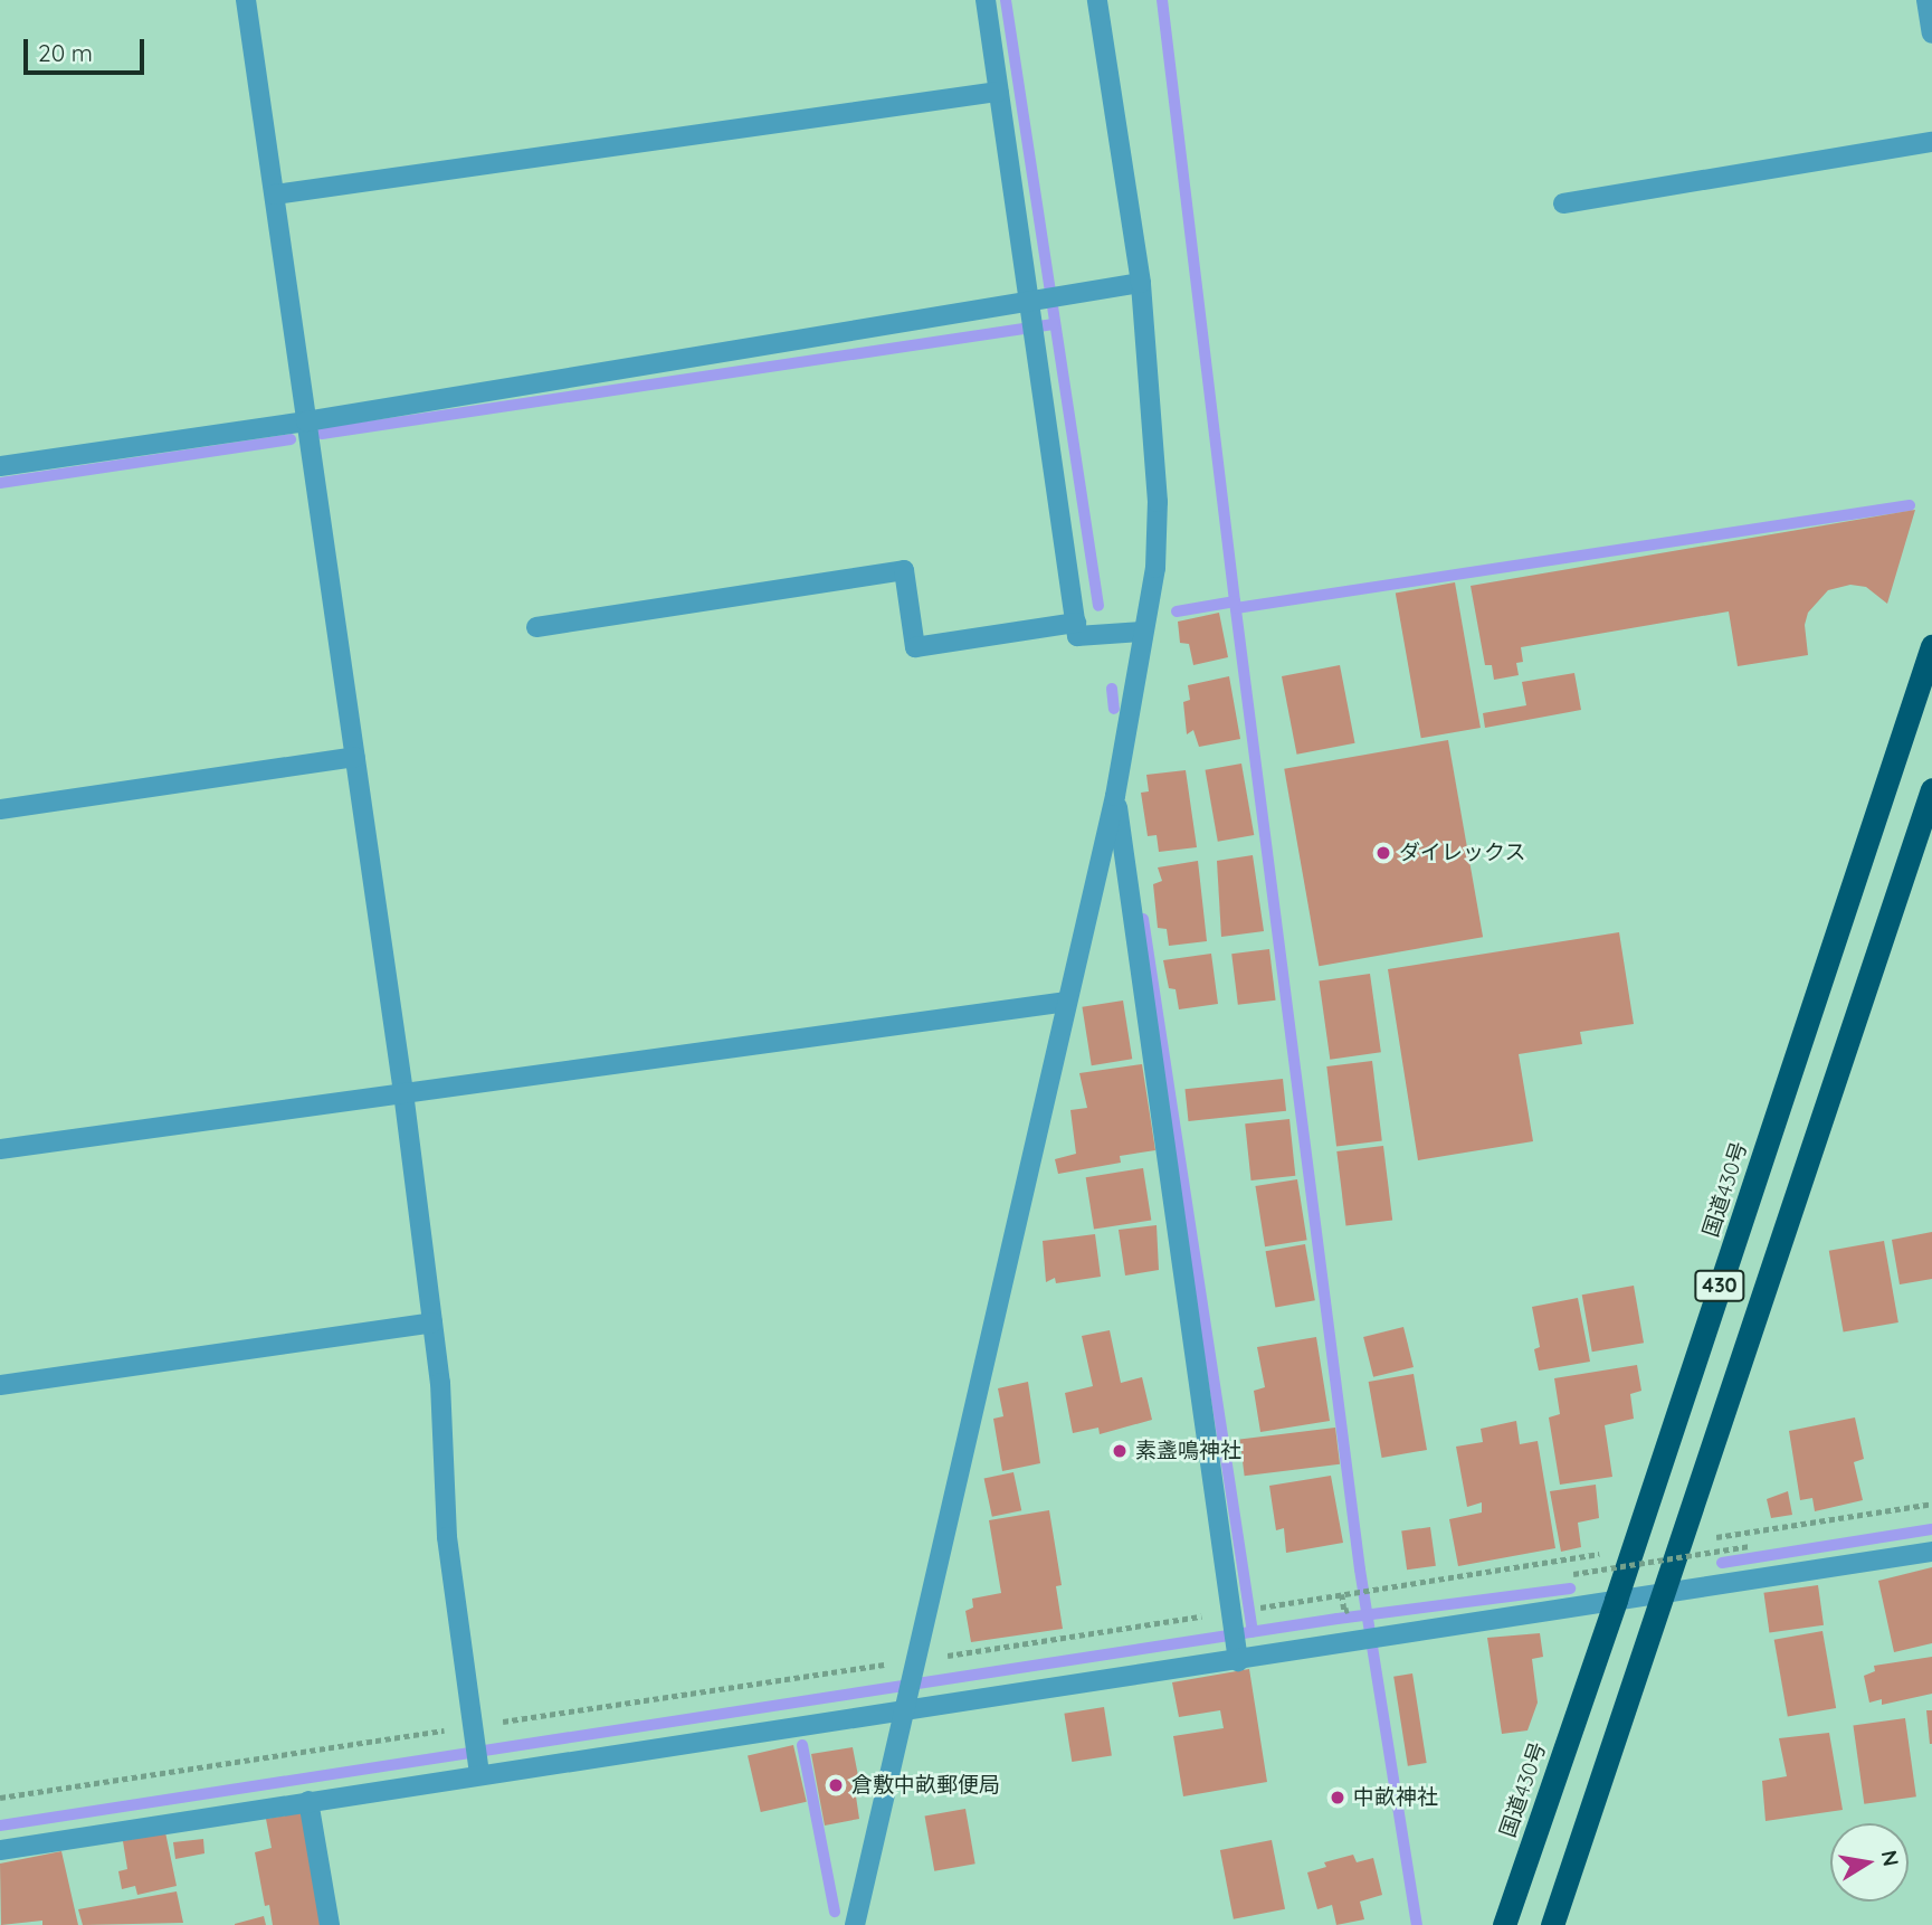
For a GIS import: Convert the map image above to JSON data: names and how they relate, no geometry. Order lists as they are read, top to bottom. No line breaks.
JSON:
{"streets":{"highway":["国道430号","430"]},"places":["ダイレックス","素盞鳴神社","倉敷中畝郵便局","中畝神社"],"scale_bar":"20 m","north":"right"}
